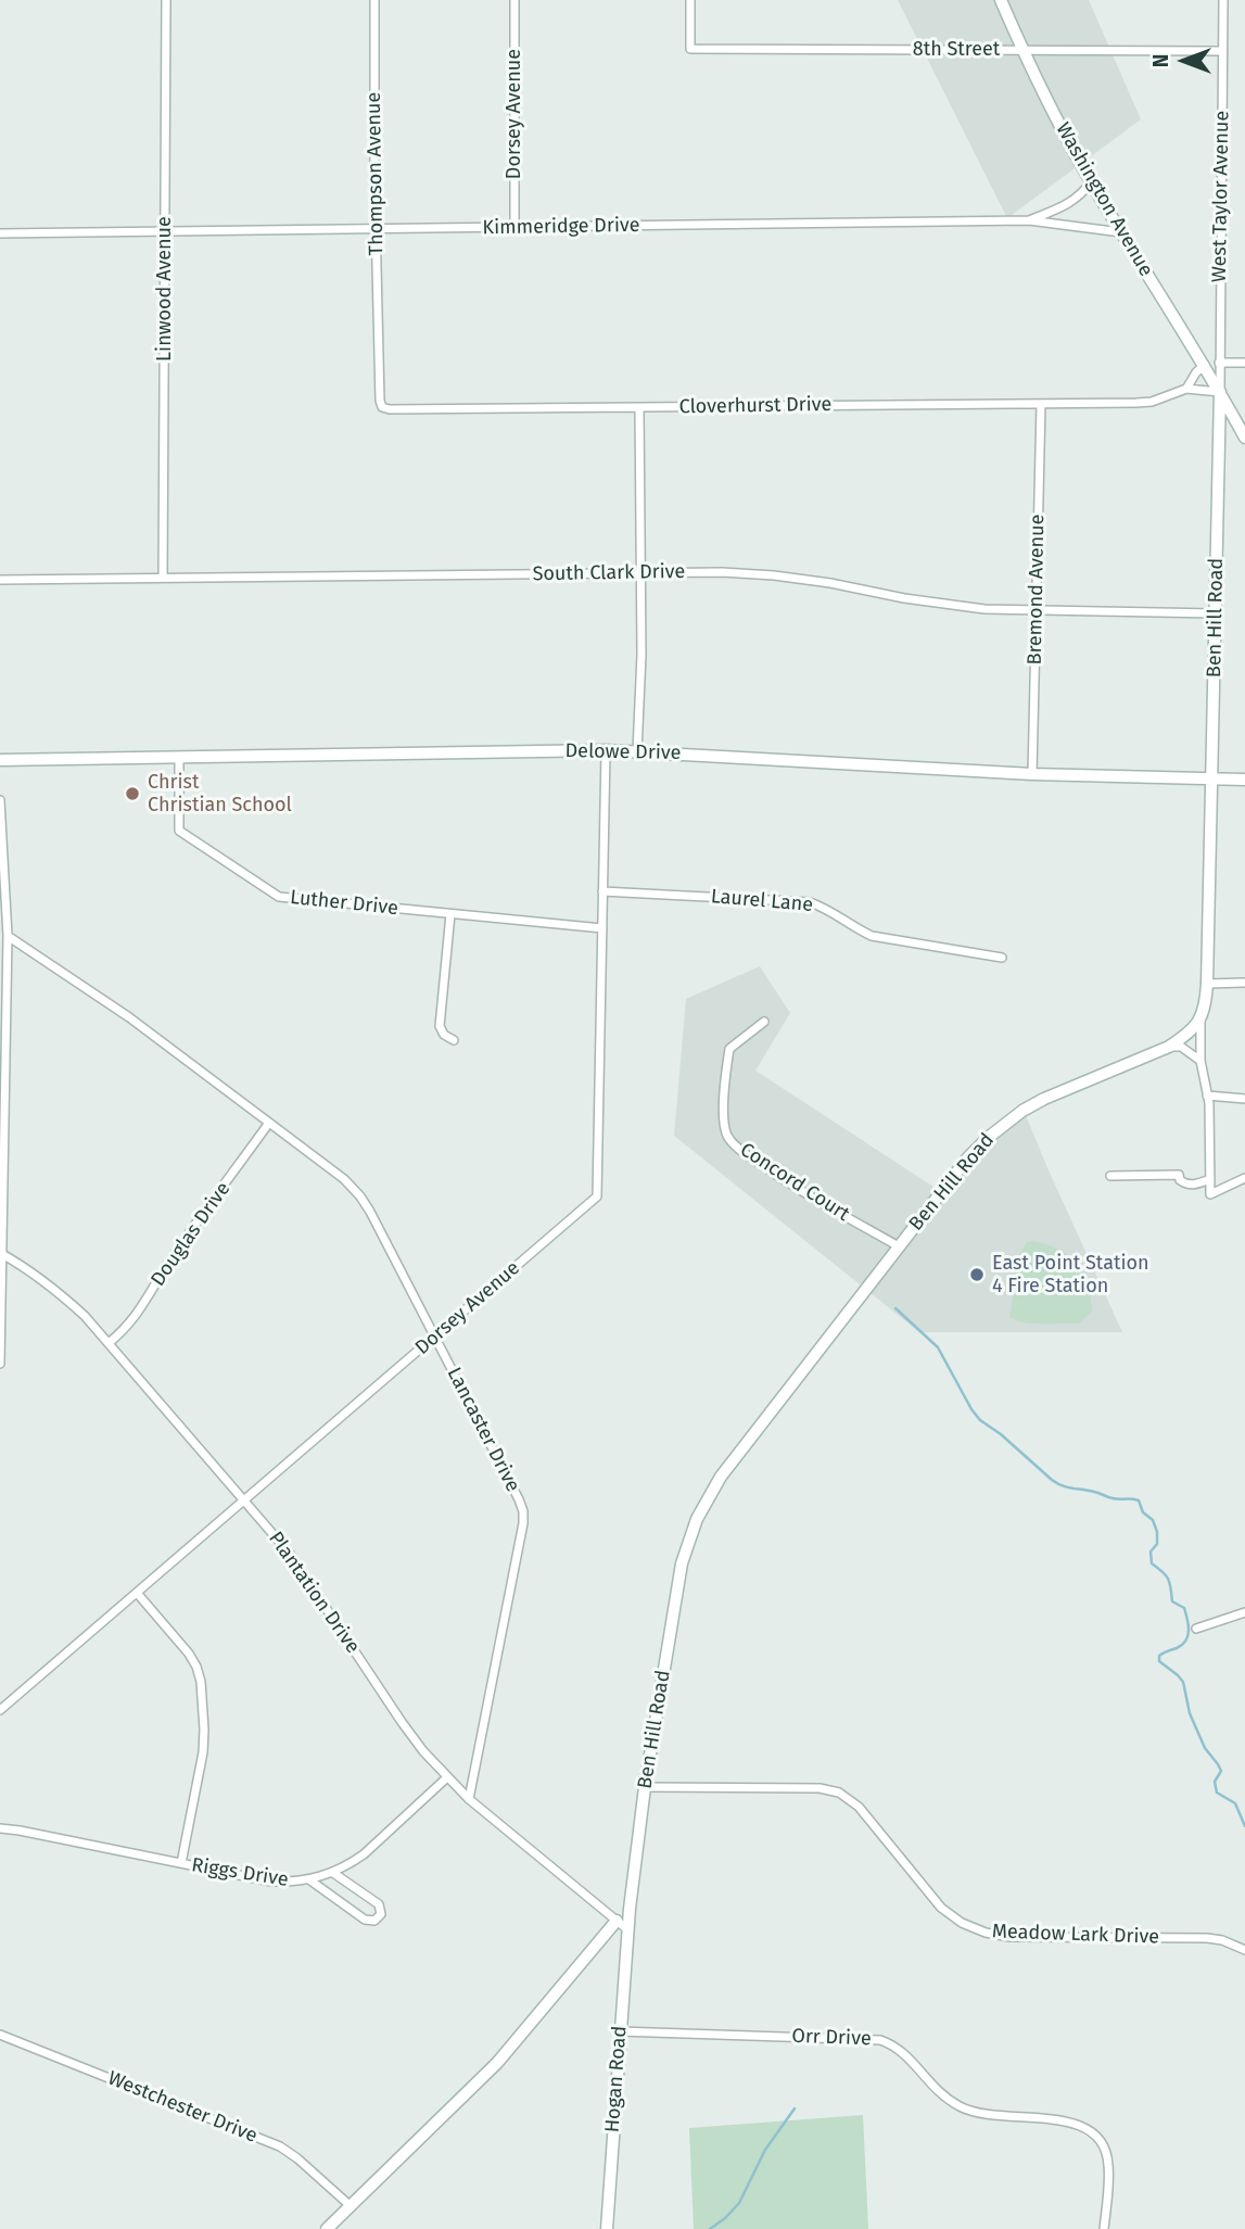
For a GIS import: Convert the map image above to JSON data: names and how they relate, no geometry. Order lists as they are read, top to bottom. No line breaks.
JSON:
{"streets":{"street":["8th Street","Dorsey Avenue","Thompson Avenue","West Taylor Avenue","Washington Avenue","Kimmeridge Drive","Linwood Avenue","Cloverhurst Drive","South Clark Drive","Bremond Avenue","Ben Hill Road","Delowe Drive","Laurel Lane","Luther Drive","Concord Court","Douglas Drive","Lancaster Drive","Plantation Drive","Riggs Drive","Meadow Lark Drive","Orr Drive","Hogan Road","Westchester Drive"]},"crossings":[["8th Street","West Taylor Avenue"],["8th Street","Washington Avenue"],["Dorsey Avenue","Kimmeridge Drive"],["Dorsey Avenue","Delowe Drive"],["Dorsey Avenue","Laurel Lane"],["Dorsey Avenue","Luther Drive"],["Dorsey Avenue","Lancaster Drive"],["Dorsey Avenue","Plantation Drive"],["Thompson Avenue","Kimmeridge Drive"],["Thompson Avenue","Cloverhurst Drive"],["West Taylor Avenue","Washington Avenue"],["West Taylor Avenue","Cloverhurst Drive"],["West Taylor Avenue","Ben Hill Road"],["Washington Avenue","Kimmeridge Drive"],["Washington Avenue","Cloverhurst Drive"],["Washington Avenue","Ben Hill Road"],["Kimmeridge Drive","Linwood Avenue"],["Linwood Avenue","South Clark Drive"],["Cloverhurst Drive","Bremond Avenue"],["Cloverhurst Drive","Ben Hill Road"],["South Clark Drive","Bremond Avenue"],["South Clark Drive","Ben Hill Road"],["Bremond Avenue","Delowe Drive"],["Ben Hill Road","Delowe Drive"],["Ben Hill Road","Concord Court"],["Ben Hill Road","Plantation Drive"],["Ben Hill Road","Meadow Lark Drive"],["Ben Hill Road","Hogan Road"],["Delowe Drive","Luther Drive"],["Douglas Drive","Lancaster Drive"],["Douglas Drive","Plantation Drive"],["Lancaster Drive","Plantation Drive"],["Plantation Drive","Riggs Drive"],["Plantation Drive","Hogan Road"],["Orr Drive","Hogan Road"]],"places":["Christ Christian School","East Point Station 4 Fire Station"],"north":"left"}
